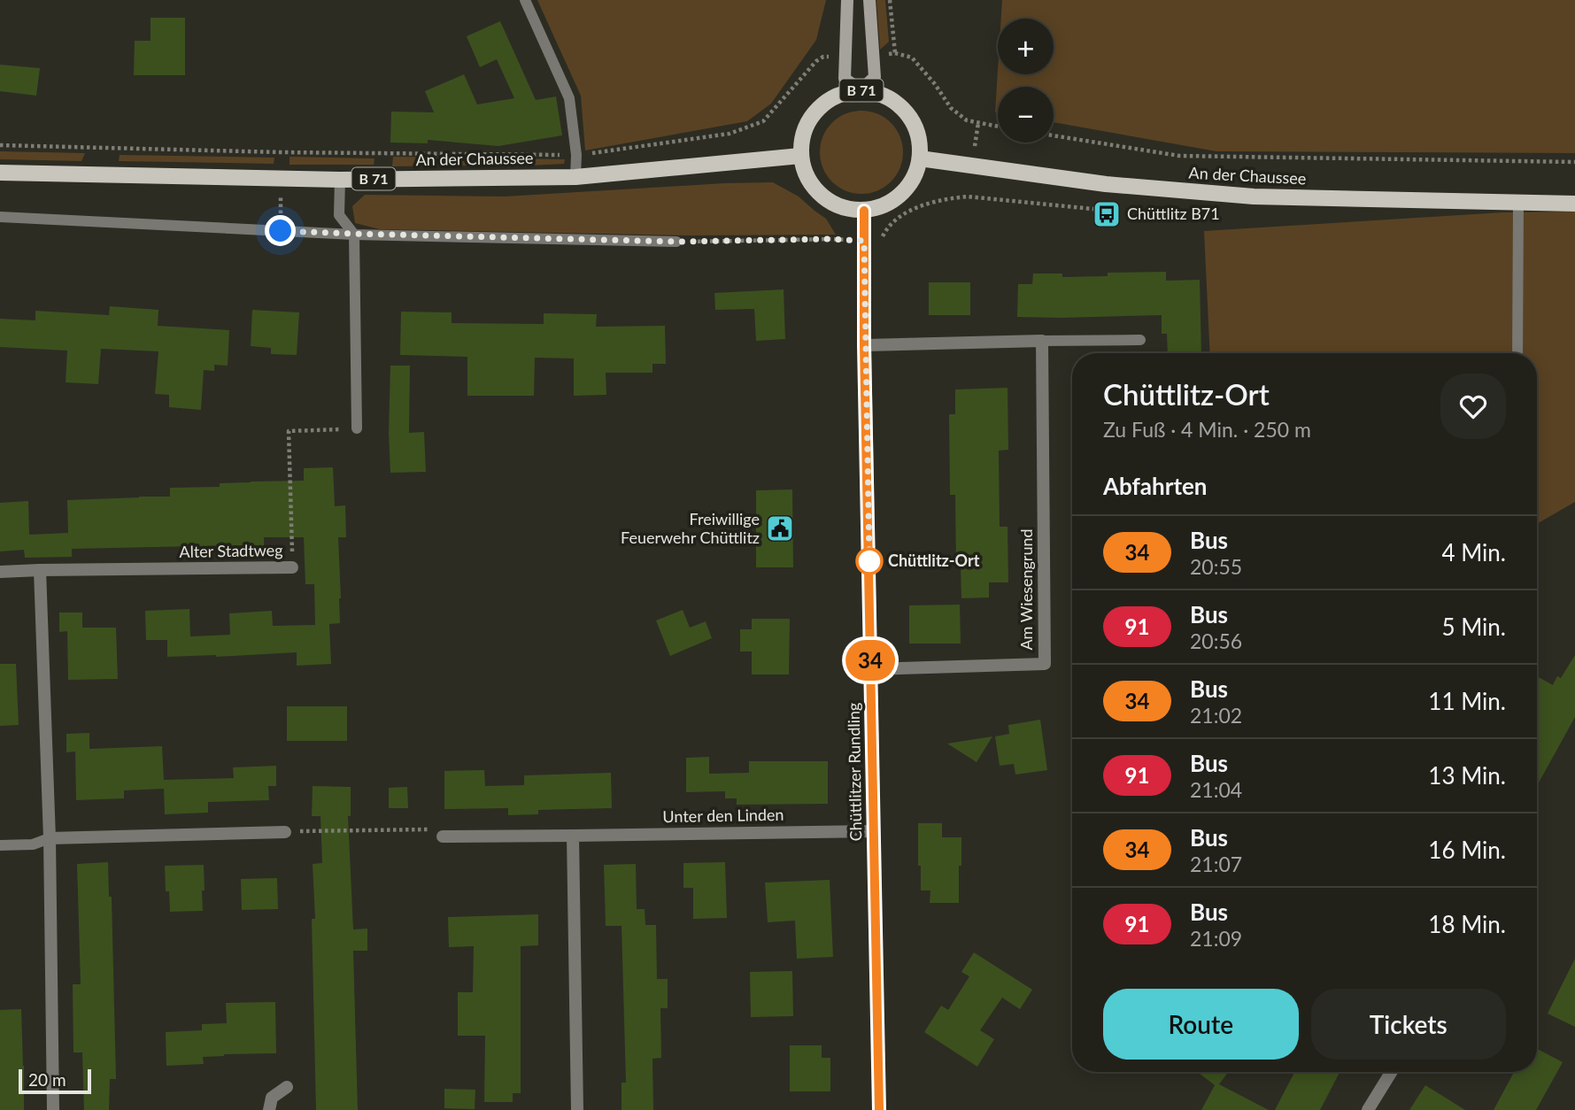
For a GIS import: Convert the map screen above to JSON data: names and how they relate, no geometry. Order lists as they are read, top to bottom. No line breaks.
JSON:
{"streets":{"main road":["B 71","An der Chaussee"],"street":["Alter Stadtweg","Am Wiesengrund","Chüttlitzer Rundling","Unter den Linden"]},"crossings":[["B 71","An der Chaussee"],["B 71","Chüttlitzer Rundling"],["An der Chaussee","Chüttlitzer Rundling"],["Am Wiesengrund","Chüttlitzer Rundling"],["Chüttlitzer Rundling","Unter den Linden"]],"places":{"bus stop":["Chüttlitz B71"],"public building":["Freiwillige Feuerwehr Chüttlitz"],"other":["Chüttlitz-Ort"]},"lines":["bus line 34"],"scale_bar":"20 m","page":{"on_map":"34","map_buttons":["+","−"],"heading":[["Chüttlitz-Ort","Zu Fuß · 4 Min. · 250 m"],"Abfahrten"],"list":[{"mark":"34","name":"Bus","note":"20:55","value":"4 Min."},{"mark":"91","name":"Bus","note":"20:56","value":"5 Min."},{"mark":"34","name":"Bus","note":"21:02","value":"11 Min."},{"mark":"91","name":"Bus","note":"21:04","value":"13 Min."},{"mark":"34","name":"Bus","note":"21:07","value":"16 Min."},{"mark":"91","name":"Bus","note":"21:09","value":"18 Min."}],"buttons":["Route","Tickets"],"scale":"20 m"}}
